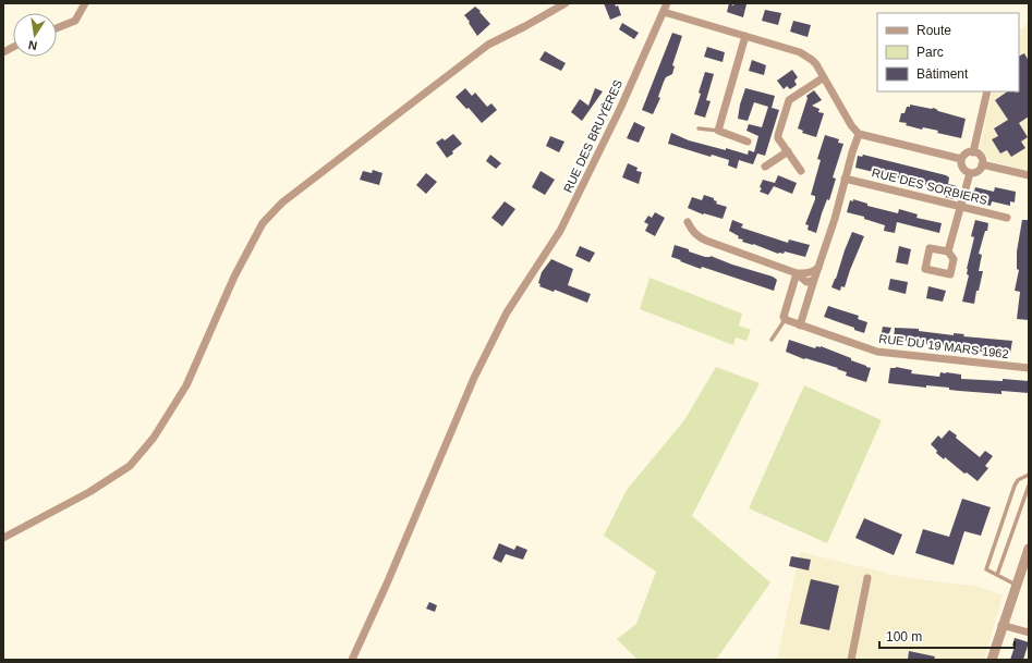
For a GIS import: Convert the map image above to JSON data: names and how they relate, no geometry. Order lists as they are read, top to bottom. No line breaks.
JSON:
{"streets":{"street":["RUE DES BRUYÈRES","RUE DES SORBIERS","RUE DU 19 MARS 1962"]},"legend":["Route","Parc","Bâtiment"],"scale_bar":"100 m","north":"bottom"}
